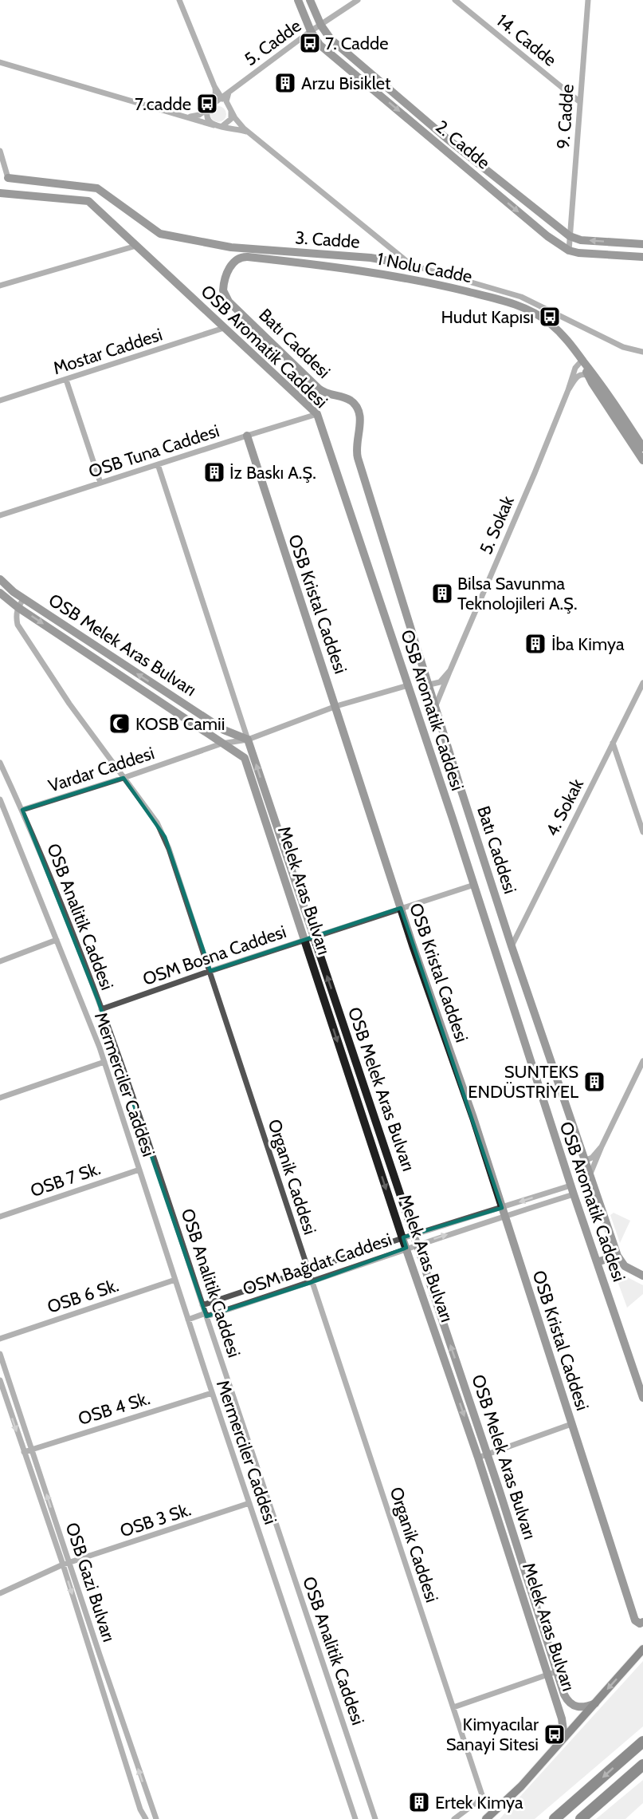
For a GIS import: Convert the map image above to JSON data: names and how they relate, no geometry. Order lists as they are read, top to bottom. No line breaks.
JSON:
{"streets":{"street":["14. Cadde","5. Cadde","9. Cadde","2. Cadde","3. Cadde","1 Nolu Cadde","Batı Caddesi","OSB Aromatik Caddesi","Mostar Caddesi","OSB Tuna Caddesi","5. Sokak","OSB Kristal Caddesi","OSB Melek Aras Bulvarı","Vardar Caddesi","4. Sokak","Melek Aras Bulvarı","OSB Analitik Caddesi","OSM Bosna Caddesi","Mermerciler Caddesi","Organik Caddesi","OSB 7 Sk.","OSM Bağdat Caddesi","OSB 6 Sk.","OSB 4 Sk.","OSB 3 Sk.","OSB Gazi Bulvarı"]},"crossings":[["14. Cadde","9. Cadde"],["5. Cadde","2. Cadde"],["9. Cadde","2. Cadde"],["1 Nolu Cadde","Batı Caddesi"],["1 Nolu Cadde","5. Sokak"],["Batı Caddesi","5. Sokak"],["Batı Caddesi","4. Sokak"],["OSB Aromatik Caddesi","Mostar Caddesi"],["OSB Aromatik Caddesi","OSB Tuna Caddesi"],["OSB Aromatik Caddesi","Vardar Caddesi"],["OSB Aromatik Caddesi","OSM Bosna Caddesi"],["OSB Aromatik Caddesi","OSM Bağdat Caddesi"],["OSB Tuna Caddesi","OSB Kristal Caddesi"],["OSB Kristal Caddesi","Vardar Caddesi"],["OSB Kristal Caddesi","OSM Bosna Caddesi"],["OSB Kristal Caddesi","OSM Bağdat Caddesi"],["OSB Melek Aras Bulvarı","Vardar Caddesi"],["OSB Melek Aras Bulvarı","OSM Bosna Caddesi"],["OSB Melek Aras Bulvarı","OSM Bağdat Caddesi"],["Vardar Caddesi","Melek Aras Bulvarı"],["Vardar Caddesi","OSB Analitik Caddesi"],["Vardar Caddesi","Organik Caddesi"],["Melek Aras Bulvarı","OSM Bosna Caddesi"],["Melek Aras Bulvarı","Organik Caddesi"],["Melek Aras Bulvarı","OSM Bağdat Caddesi"],["OSB Analitik Caddesi","OSM Bosna Caddesi"],["OSB Analitik Caddesi","OSM Bağdat Caddesi"],["OSM Bosna Caddesi","Organik Caddesi"],["Mermerciler Caddesi","OSB 7 Sk."],["Mermerciler Caddesi","OSM Bağdat Caddesi"],["Mermerciler Caddesi","OSB 6 Sk."],["Mermerciler Caddesi","OSB 4 Sk."],["Mermerciler Caddesi","OSB 3 Sk."],["Organik Caddesi","OSM Bağdat Caddesi"],["OSB 4 Sk.","OSB Gazi Bulvarı"],["OSB 3 Sk.","OSB Gazi Bulvarı"]],"one_way":["OSB Melek Aras Bulvarı","Melek Aras Bulvarı"],"places":{"bus stop":["7. Cadde","7.cadde","Hudut Kapısı","Kimyacılar Sanayi Sitesi"],"building":["Arzu Bisiklet","İz Baskı A.Ş.","Bilsa Savunma Teknolojileri A.Ş.","İba Kimya","SUNTEKS ENDÜSTRİYEL","Ertek Kimya"],"mosque":["KOSB Camii"]}}
